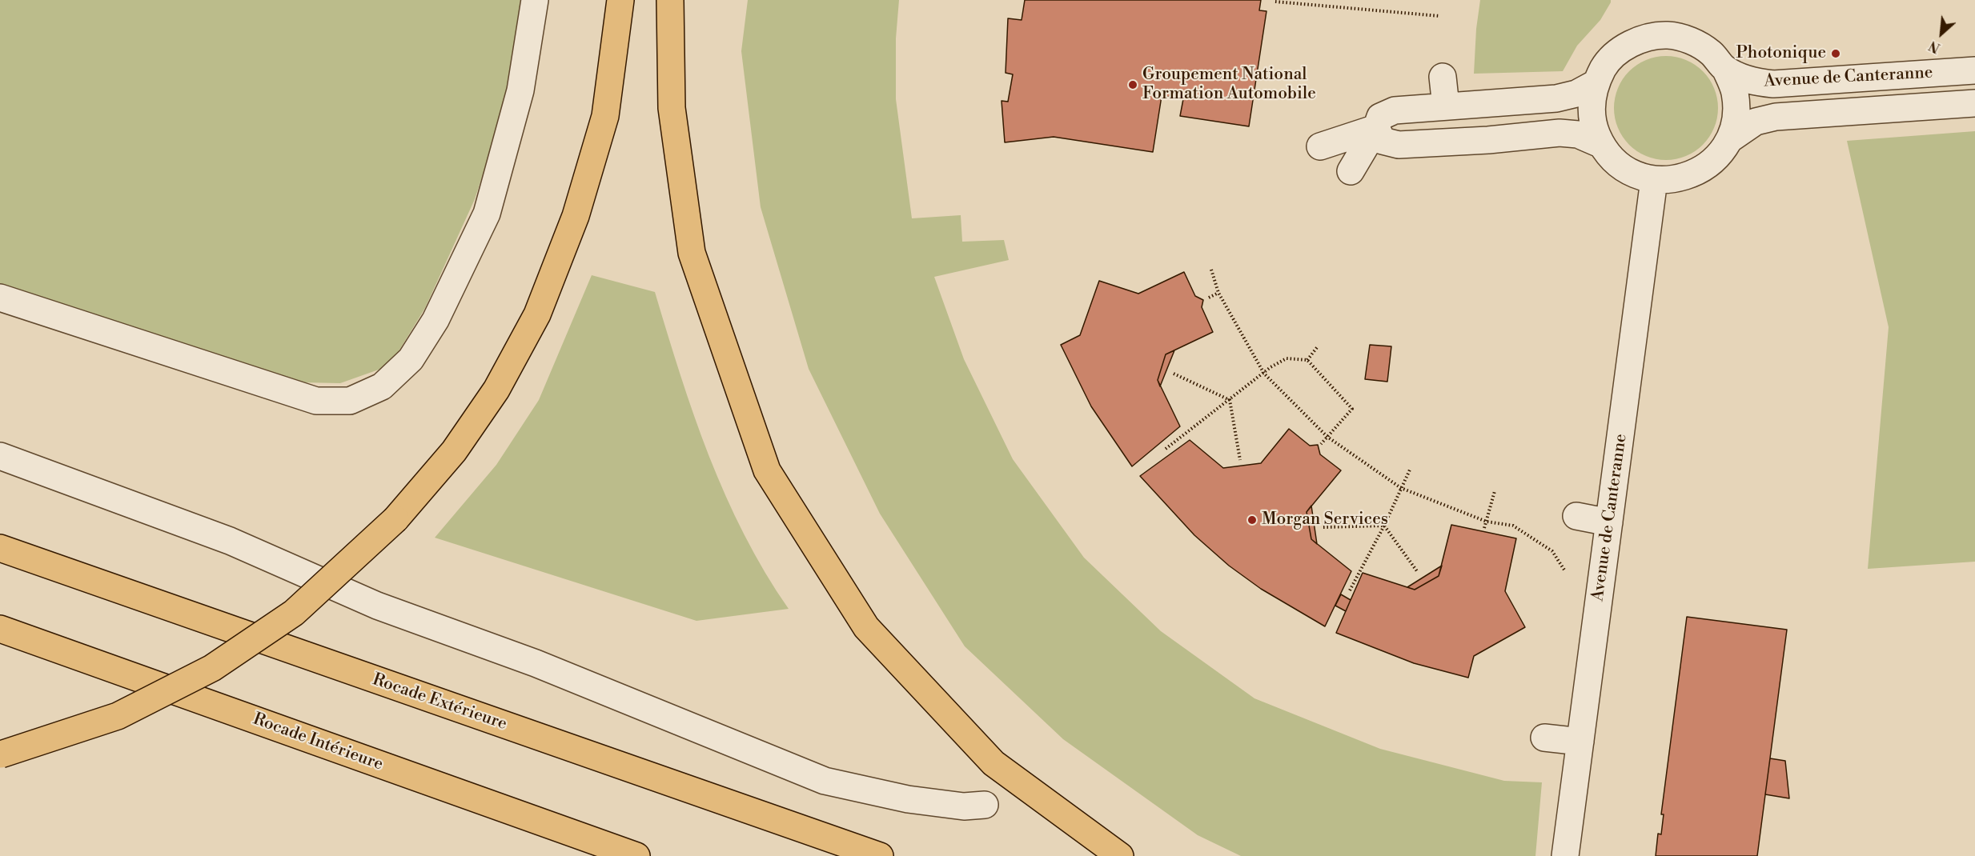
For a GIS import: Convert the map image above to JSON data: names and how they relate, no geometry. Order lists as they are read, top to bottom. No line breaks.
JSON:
{"streets":{"highway":["Rocade Extérieure","Rocade Intérieure"],"street":["Avenue de Canteranne"]},"places":["Photonique","Groupement National Formation Automobile","Morgan Services"],"north":"bottom left"}
